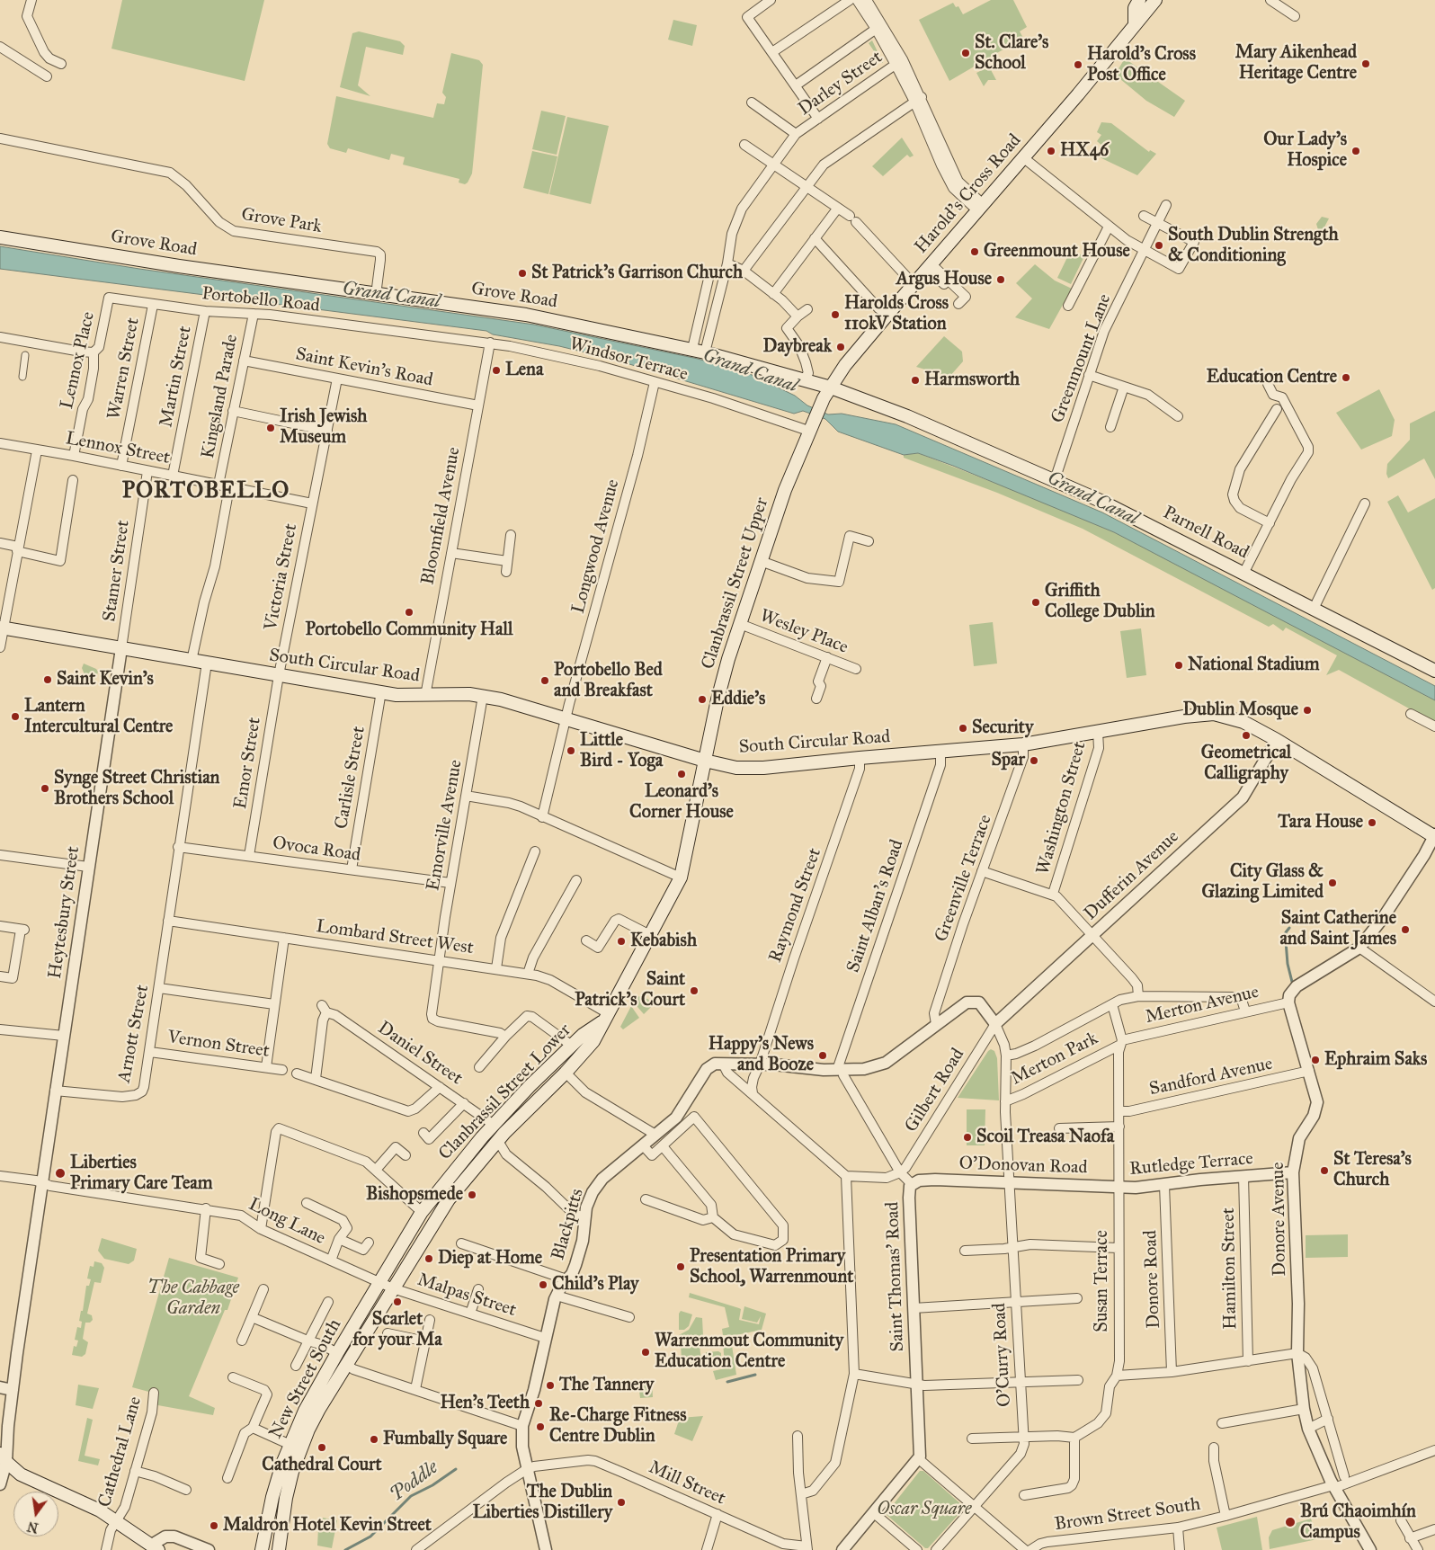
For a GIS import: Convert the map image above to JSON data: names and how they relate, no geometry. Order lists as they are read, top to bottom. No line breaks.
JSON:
{"streets":{"main road":["Harold's Cross Road","Grove Road","Parnell Road","Clanbrassil Street Upper","South Circular Road","Clanbrassil Street Lower","New Street South"],"street":["Darley Street","Grove Park","Portobello Road","Greenmount Lane","Windsor Terrace","Lennox Place","Saint Kevin's Road","Warren Street","Martin Street","Kingsland Parade","Lennox Street","Bloomfield Avenue","Longwood Avenue","Stamer Street","Victoria Street","Wesley Place","Emor Street","Carlisle Street","Washington Street","Emorville Avenue","Ovoca Road","Dufferin Avenue","Greenville Terrace","Raymond Street","Saint Alban's Road","Heytesbury Street","Lombard Street West","Merton Avenue","Arnott Street","Vernon Street","Daniel Street","Merton Park","Sandford Avenue","Gilbert Road","Rutledge Terrace","O'Donovan Road","Donore Avenue","Long Lane","Blackpitts","Hamilton Street","Saint Thomas' Road","Donore Road","Susan Terrace","Malpas Street","O'Curry Road","Cathedral Lane","Mill Street","Brown Street South"]},"crossings":[["Harold's Cross Road","Grove Road"],["Harold's Cross Road","Parnell Road"],["Harold's Cross Road","Clanbrassil Street Upper"],["Grove Park","Grove Road"],["Grove Road","Parnell Road"],["Portobello Road","Windsor Terrace"],["Portobello Road","Lennox Place"],["Portobello Road","Warren Street"],["Portobello Road","Martin Street"],["Portobello Road","Kingsland Parade"],["Portobello Road","Bloomfield Avenue"],["Greenmount Lane","Parnell Road"],["Windsor Terrace","Bloomfield Avenue"],["Windsor Terrace","Longwood Avenue"],["Windsor Terrace","Clanbrassil Street Upper"],["Lennox Place","Lennox Street"],["Saint Kevin's Road","Kingsland Parade"],["Saint Kevin's Road","Bloomfield Avenue"],["Saint Kevin's Road","Victoria Street"],["Warren Street","Lennox Street"],["Martin Street","Lennox Street"],["Kingsland Parade","Lennox Street"],["Lennox Street","Stamer Street"],["Lennox Street","Victoria Street"],["Bloomfield Avenue","South Circular Road"],["Longwood Avenue","South Circular Road"],["Stamer Street","South Circular Road"],["Stamer Street","Heytesbury Street"],["Victoria Street","South Circular Road"],["Victoria Street","Emor Street"],["Clanbrassil Street Upper","Wesley Place"],["Clanbrassil Street Upper","South Circular Road"],["Clanbrassil Street Upper","Clanbrassil Street Lower"],["South Circular Road","Emor Street"],["South Circular Road","Carlisle Street"],["South Circular Road","Washington Street"],["South Circular Road","Emorville Avenue"],["South Circular Road","Dufferin Avenue"],["South Circular Road","Greenville Terrace"],["South Circular Road","Raymond Street"],["South Circular Road","Saint Alban's Road"],["South Circular Road","Heytesbury Street"],["South Circular Road","Arnott Street"],["South Circular Road","Clanbrassil Street Lower"],["Emor Street","Ovoca Road"],["Carlisle Street","Ovoca Road"],["Emorville Avenue","Ovoca Road"],["Emorville Avenue","Lombard Street West"],["Ovoca Road","Arnott Street"],["Dufferin Avenue","Gilbert Road"],["Dufferin Avenue","O'Curry Road"],["Heytesbury Street","Arnott Street"],["Heytesbury Street","Long Lane"],["Lombard Street West","Arnott Street"],["Lombard Street West","Clanbrassil Street Lower"],["Merton Avenue","Merton Park"],["Merton Avenue","Donore Avenue"],["Merton Avenue","Susan Terrace"],["Arnott Street","Vernon Street"],["Daniel Street","Clanbrassil Street Lower"],["Merton Park","Susan Terrace"],["Merton Park","O'Curry Road"],["Sandford Avenue","Donore Avenue"],["Sandford Avenue","Susan Terrace"],["Gilbert Road","O'Curry Road"],["Clanbrassil Street Lower","Long Lane"],["Clanbrassil Street Lower","Malpas Street"],["Clanbrassil Street Lower","New Street South"],["Rutledge Terrace","O'Donovan Road"],["Rutledge Terrace","Donore Avenue"],["Rutledge Terrace","Hamilton Street"],["Rutledge Terrace","Donore Road"],["Rutledge Terrace","Susan Terrace"],["O'Donovan Road","Saint Thomas' Road"],["O'Donovan Road","Susan Terrace"],["O'Donovan Road","O'Curry Road"],["Donore Avenue","Brown Street South"],["Long Lane","Malpas Street"],["Long Lane","New Street South"],["Blackpitts","Malpas Street"],["Blackpitts","Mill Street"],["Malpas Street","New Street South"]],"districts":["PORTOBELLO"],"water":["Grand Canal","Poddle"],"parks":["The Cabbage Garden","Oscar Square"],"places":["St. Clare's School","Mary Aikenhead Heritage Centre","Harold's Cross Post Office","HX46","Our Lady's Hospice","South Dublin Strength & Conditioning","Greenmount House","St Patrick's Garrison Church","Argus House","Harolds Cross 110kV Station","Daybreak","Lena","Education Centre","Harmsworth","Irish Jewish Museum","Griffith College Dublin","Portobello Community Hall","National Stadium","Saint Kevin's","Portobello Bed and Breakfast","Eddie's","Dublin Mosque","Lantern Intercultural Centre","Security","Geometrical Calligraphy","Little Bird - Yoga","Spar","Leonard's Corner House","Synge Street Christian Brothers School","Tara House","City Glass & Glazing Limited","Saint Catherine and Saint James","Kebabish","Saint Patrick's Court","Happy's News and Booze","Ephraim Saks","Scoil Treasa Naofa","St Teresa's Church","Liberties Primary Care Team","Bishopsmede","Diep at Home","Presentation Primary School, Warrenmount","Child's Play","Scarlet for your Ma","Warrenmout Community Education Centre","The Tannery","Hen's Teeth","Re-Charge Fitness Centre Dublin","Fumbally Square","Cathedral Court","The Dublin Liberties Distillery","Brú Chaoimhín Campus","Maldron Hotel Kevin Street"],"north":"bottom"}
